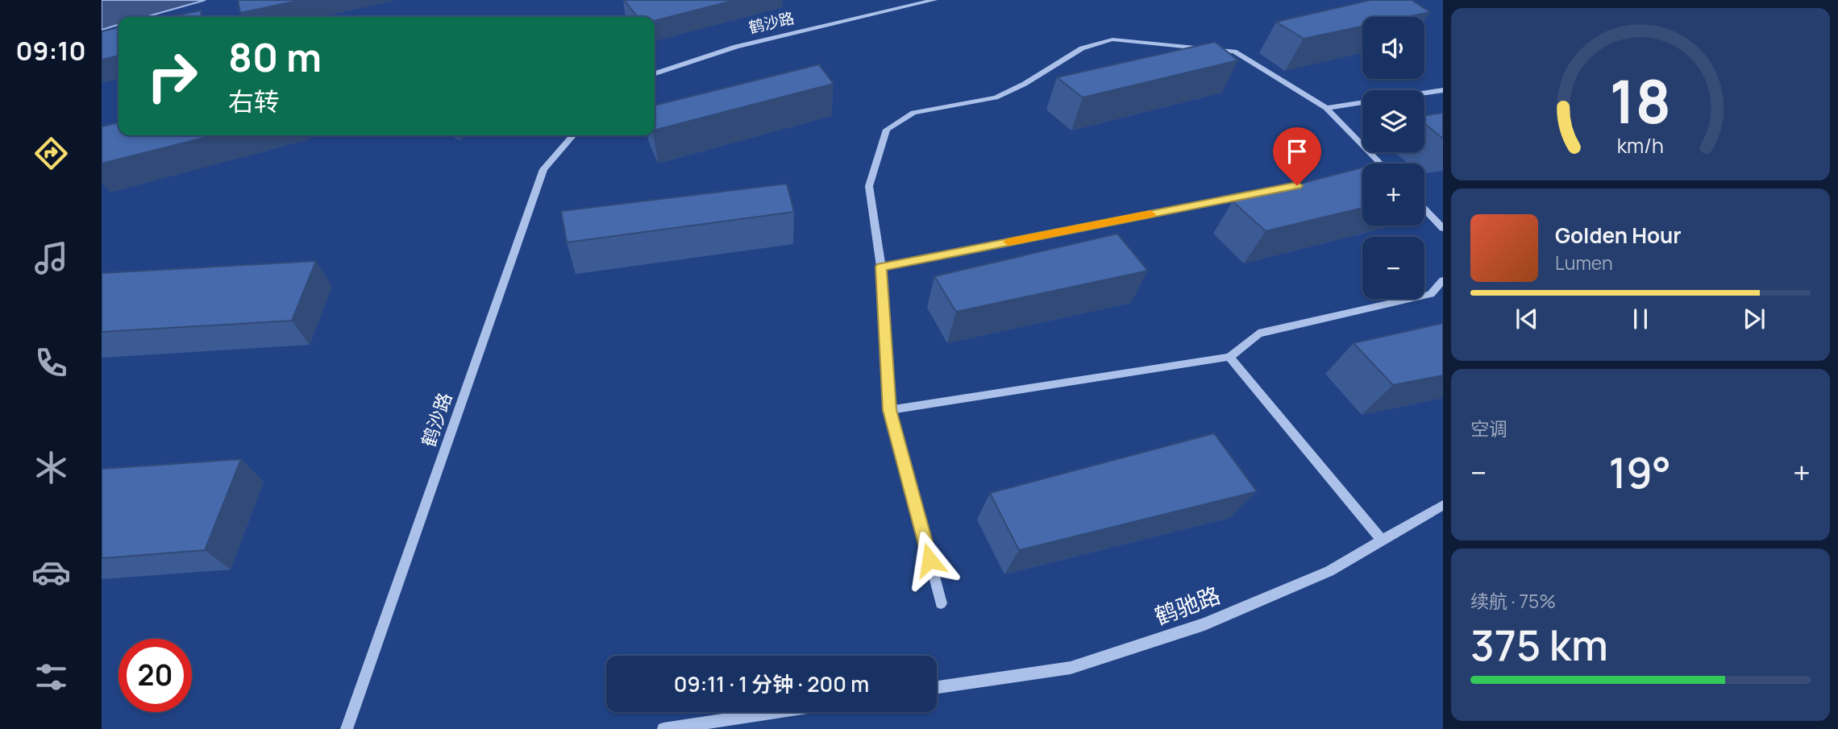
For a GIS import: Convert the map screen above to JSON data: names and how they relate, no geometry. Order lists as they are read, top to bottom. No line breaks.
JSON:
{"streets":{"street":["鹤沙路","鹤驰路"]},"page":{"tabs":"09:10","map_buttons":["+","−"],"turn":["80 m","右转"],"song":["Golden Hour","Lumen"],"tile":["空调",["续航 · 75%","375 km"]],"heat":["−","19°","+"],"limit":"20","trip":"09:11 · 1 分钟 · 200 m","gauge":["18","km/h"]}}
